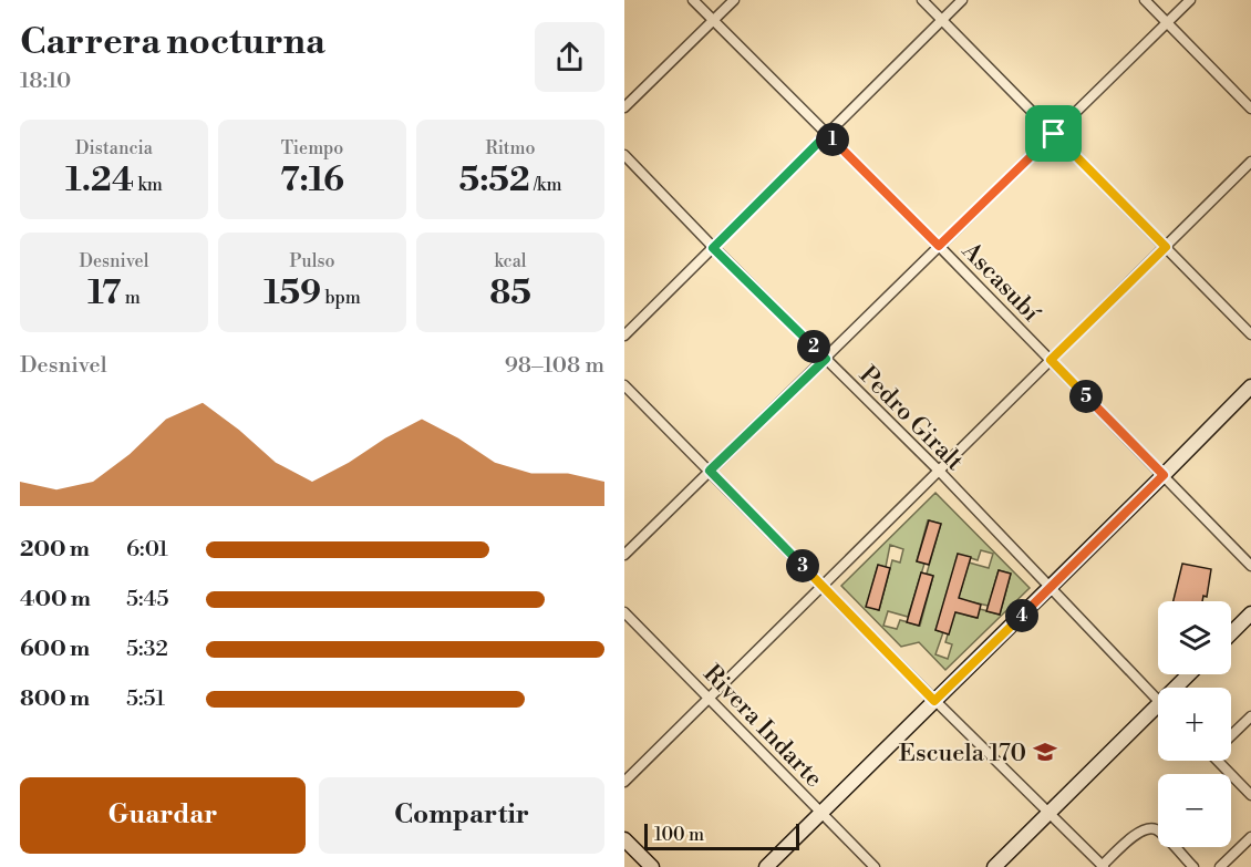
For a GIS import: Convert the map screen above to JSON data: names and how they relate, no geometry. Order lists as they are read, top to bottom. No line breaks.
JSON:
{"streets":{"street":["Ascasubí","Pedro Giralt","Rivera Indarte"]},"places":{"school or university":["Escuela 170"]},"scale_bar":"100 m","page":{"heading":["Carrera nocturna","18:10"],"stats":[["Distancia","1.24 km"],["Tiempo","7:16"],["Ritmo","5:52 /km"],["Desnivel","17 m"],["Pulso","159 bpm"],["kcal","85"]],"pins":["1","2","5","3","4"],"chart":["Desnivel","98–108 m"],"list":[{"name":"200 m","note":"6:01"},{"name":"400 m","note":"5:45"},{"name":"600 m","note":"5:32"},{"name":"800 m","note":"5:51"}],"map_buttons":["+","−"],"buttons":["Guardar","Compartir"],"scale":"100 m"}}
